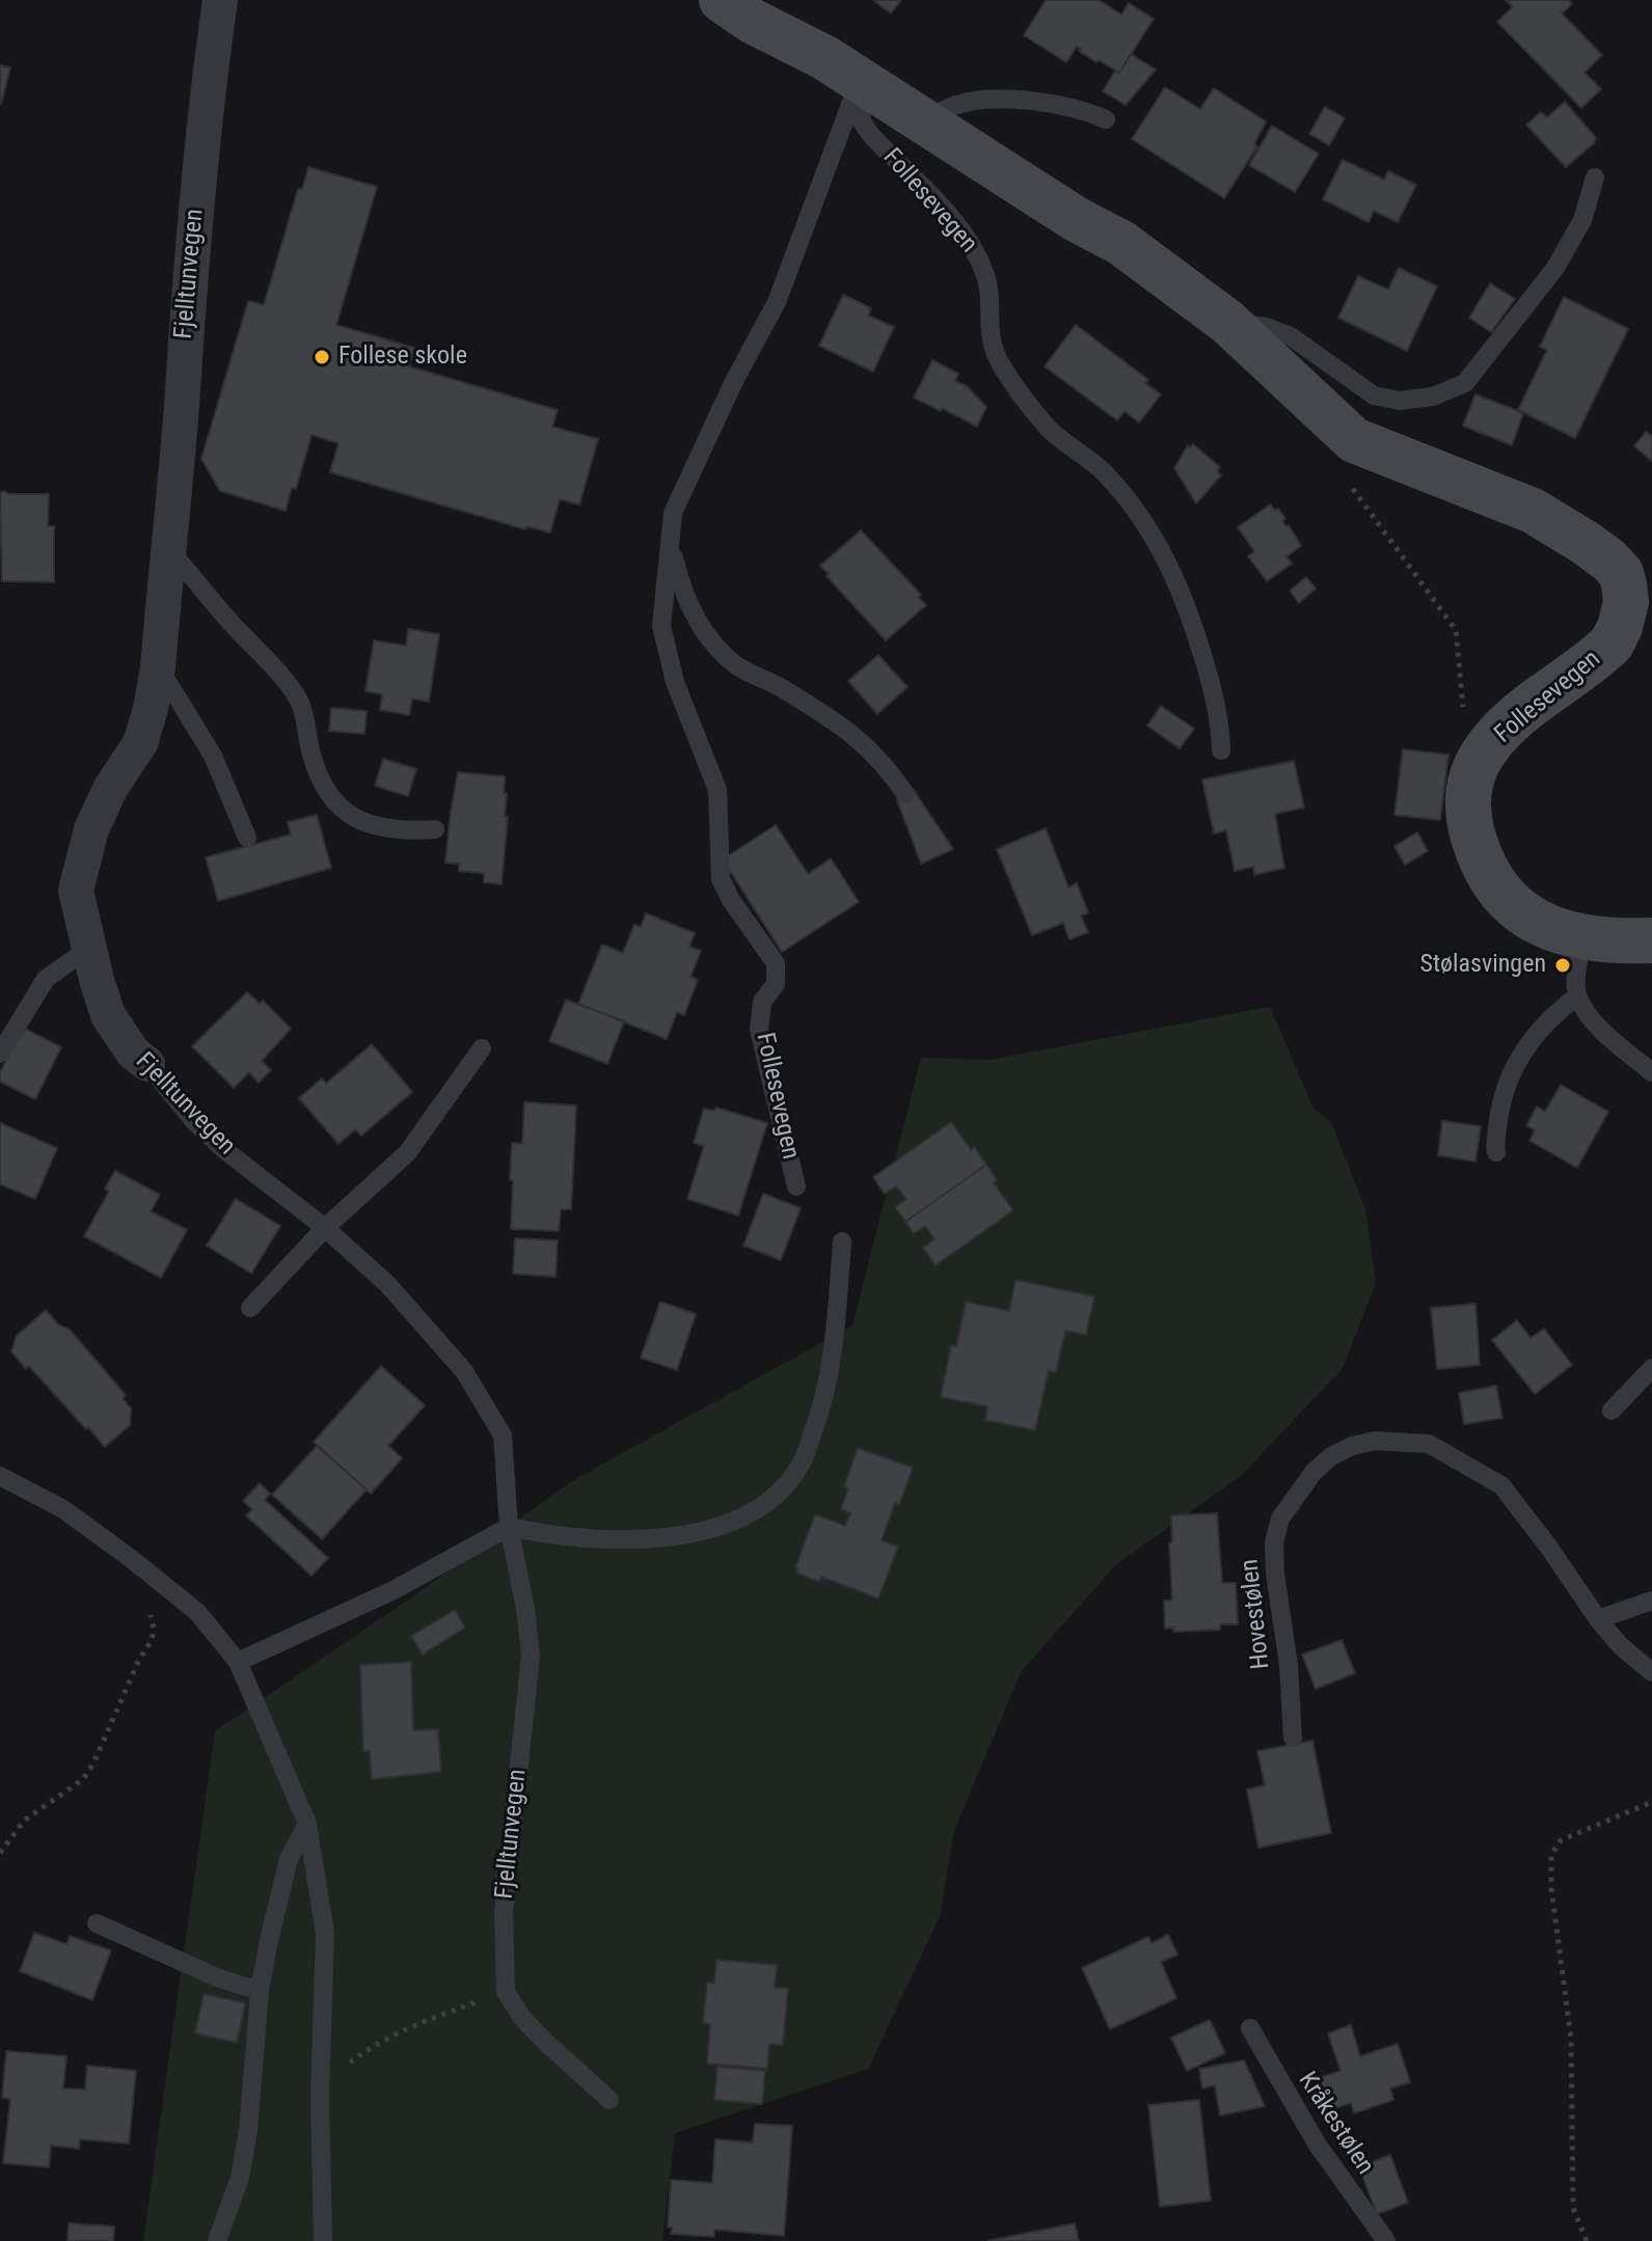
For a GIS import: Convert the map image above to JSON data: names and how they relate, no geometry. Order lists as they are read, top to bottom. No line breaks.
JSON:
{"streets":{"main road":["Follesevegen"],"street":["Fjelltunvegen"],"lane":["Hovestølen","Kråkestølen"]},"places":["Follese skole","Stølasvingen"]}
